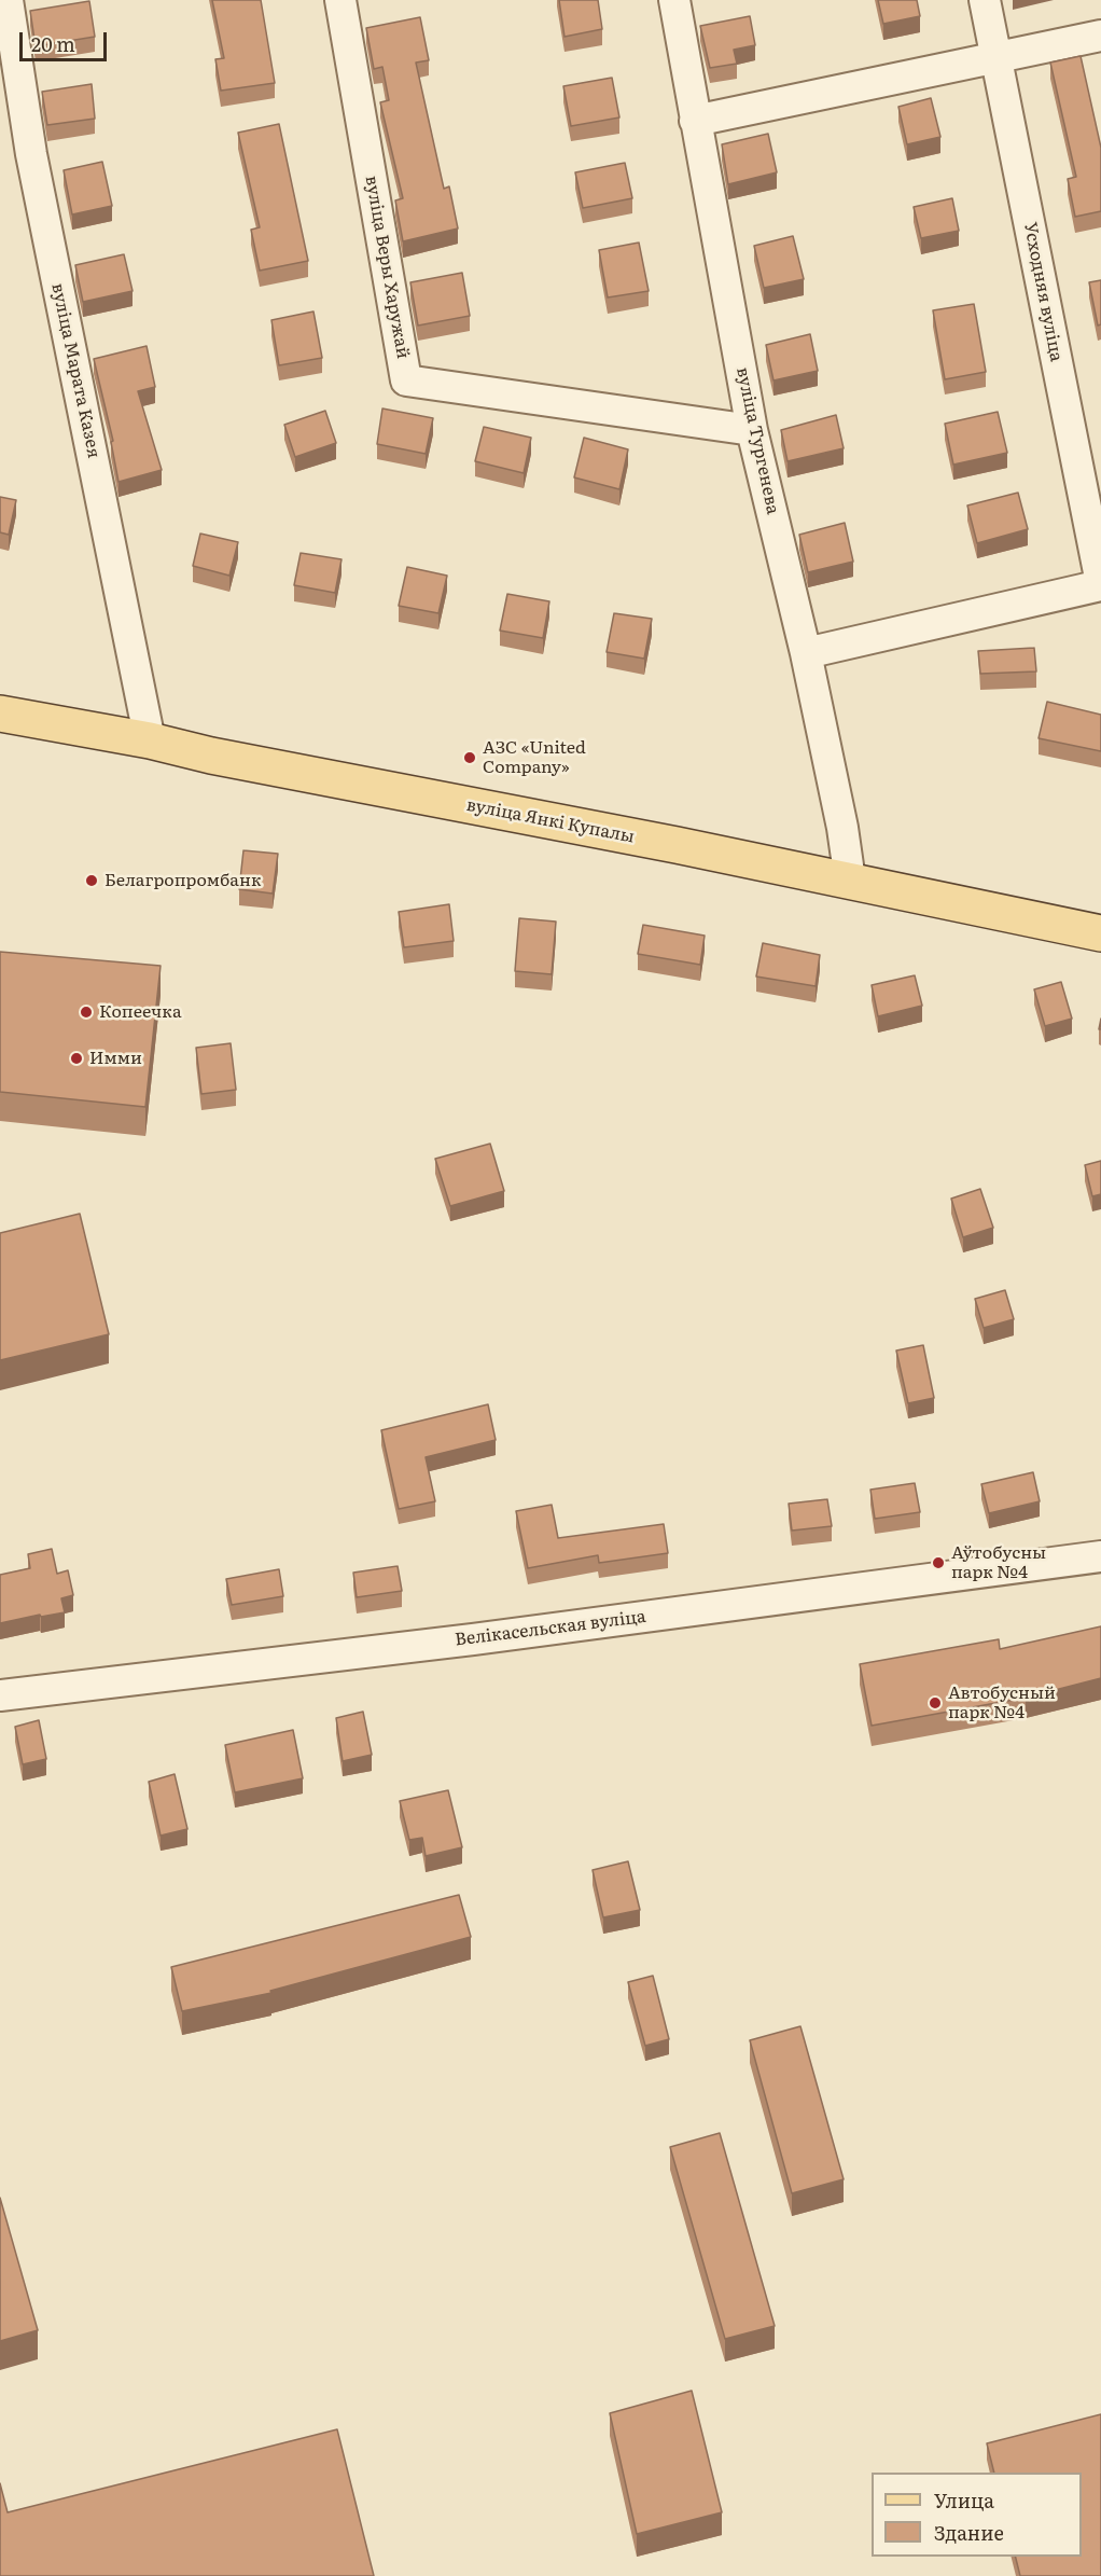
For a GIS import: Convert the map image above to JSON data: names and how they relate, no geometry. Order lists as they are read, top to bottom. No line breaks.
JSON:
{"streets":{"main road":["вуліца Янкі Купалы"],"street":["вуліца Веры Харужай","Усходняя вуліца","вуліца Марата Казея","вуліца Тургенева","Велікасельская вуліца"]},"crossings":[["вуліца Веры Харужай","вуліца Тургенева"],["вуліца Марата Казея","вуліца Янкі Купалы"],["вуліца Тургенева","вуліца Янкі Купалы"]],"places":["АЗС «United Company»","Белагропромбанк","Копеечка","Имми","Аўтобусны парк №4","Автобусный парк №4"],"legend":["Улица","Здание"],"scale_bar":"20 m"}
